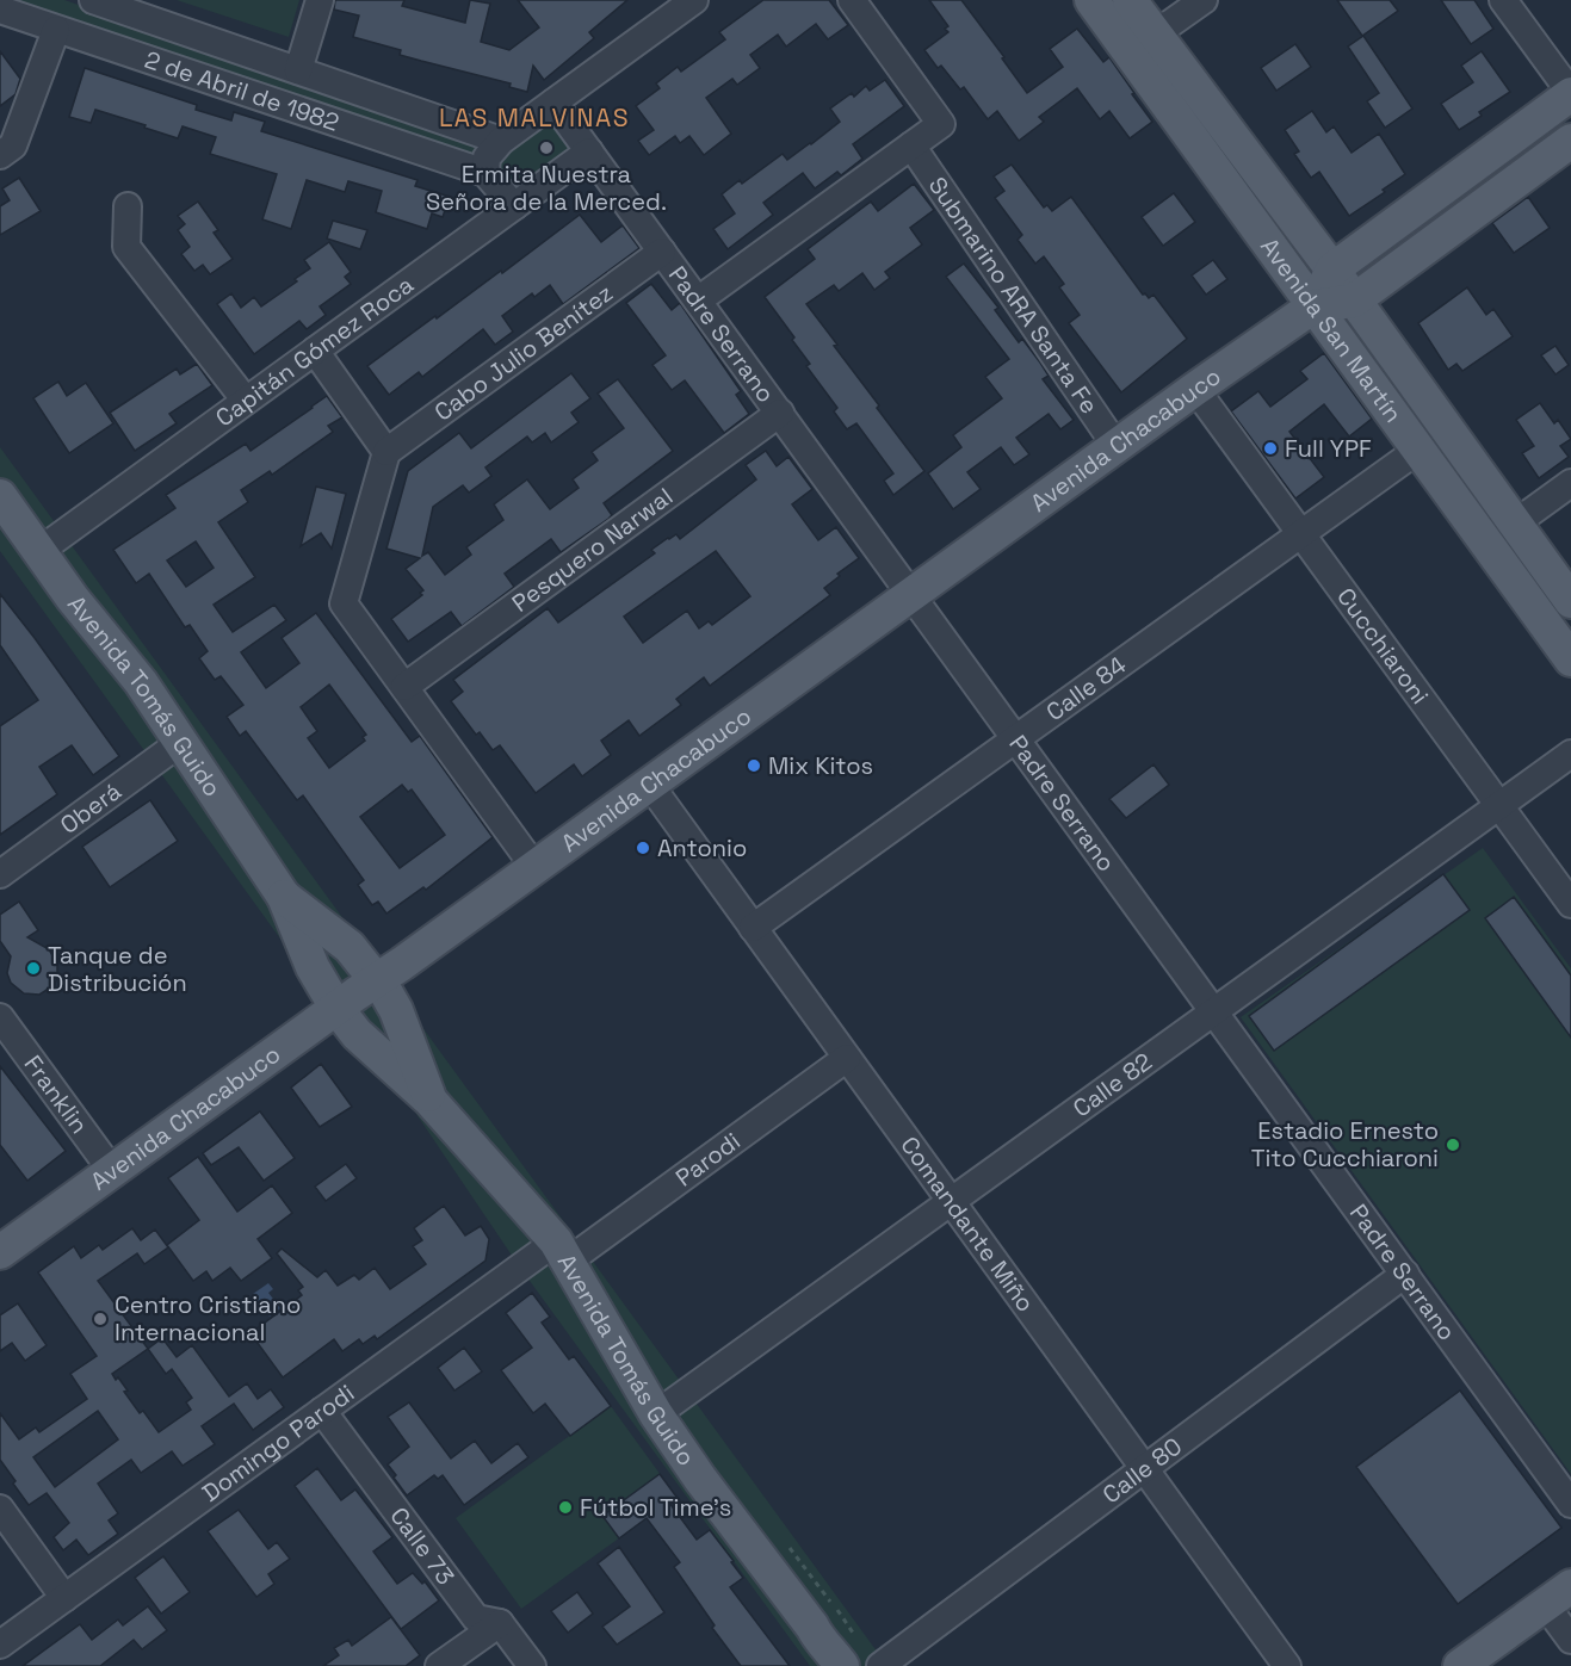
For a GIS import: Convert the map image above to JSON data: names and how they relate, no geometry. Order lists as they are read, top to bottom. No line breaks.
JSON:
{"streets":{"main road":["Avenida San Martín","Avenida Chacabuco","Avenida Tomás Guido"],"street":["2 de Abril de 1982","Submarino ARA Santa Fe","Padre Serrano","Capitán Gómez Roca","Cabo Julio Benítez","Pesquero Narwal","Cucchiaroni","Calle 84","Oberá","Calle 82","Franklin","Parodi","Comandante Miño","Domingo Parodi","Calle 80","Calle 73"]},"crossings":[["Submarino ARA Santa Fe","Avenida Chacabuco"],["Avenida San Martín","Avenida Chacabuco"],["Avenida San Martín","Calle 84"],["Padre Serrano","Capitán Gómez Roca"],["Padre Serrano","Cabo Julio Benítez"],["Padre Serrano","Avenida Chacabuco"],["Padre Serrano","Pesquero Narwal"],["Padre Serrano","Calle 84"],["Padre Serrano","Calle 82"],["Padre Serrano","Calle 80"],["Capitán Gómez Roca","Avenida Tomás Guido"],["Avenida Chacabuco","Cucchiaroni"],["Avenida Chacabuco","Avenida Tomás Guido"],["Avenida Chacabuco","Franklin"],["Avenida Chacabuco","Comandante Miño"],["Cucchiaroni","Calle 84"],["Cucchiaroni","Calle 82"],["Calle 84","Comandante Miño"],["Avenida Tomás Guido","Oberá"],["Avenida Tomás Guido","Calle 82"],["Avenida Tomás Guido","Parodi"],["Avenida Tomás Guido","Domingo Parodi"],["Calle 82","Comandante Miño"],["Parodi","Comandante Miño"],["Parodi","Domingo Parodi"],["Comandante Miño","Calle 80"],["Domingo Parodi","Calle 73"]],"districts":["LAS MALVINAS"],"places":["Ermita Nuestra Señora de la Merced.","Full YPF","Mix Kitos","Antonio","Tanque de Distribución","Estadio Ernesto Tito Cucchiaroni","Centro Cristiano Internacional","Fútbol Time's"]}
